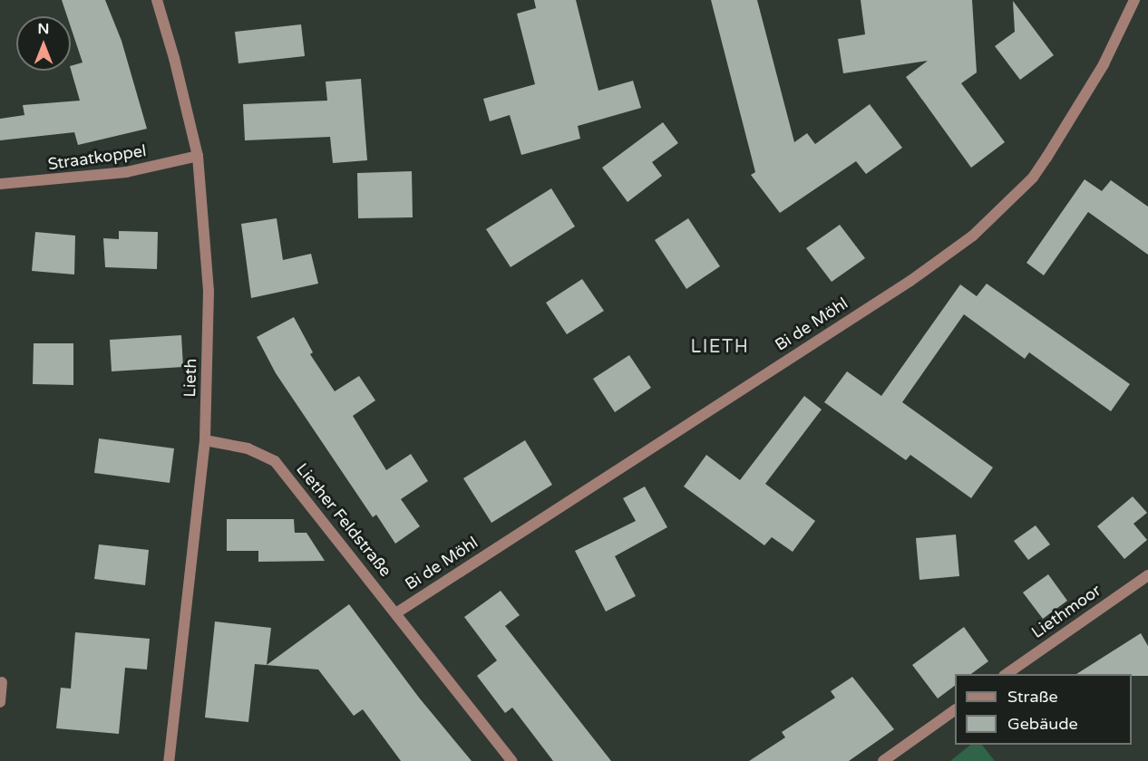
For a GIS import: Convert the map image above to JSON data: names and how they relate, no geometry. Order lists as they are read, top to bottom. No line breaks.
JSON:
{"streets":{"street":["Straatkoppel","Bi de Möhl","Lieth","Liether Feldstraße","Liethmoor"]},"crossings":[["Straatkoppel","Lieth"],["Bi de Möhl","Liether Feldstraße"],["Lieth","Liether Feldstraße"]],"districts":["LIETH"],"legend":["Straße","Gebäude"],"north":"top"}
